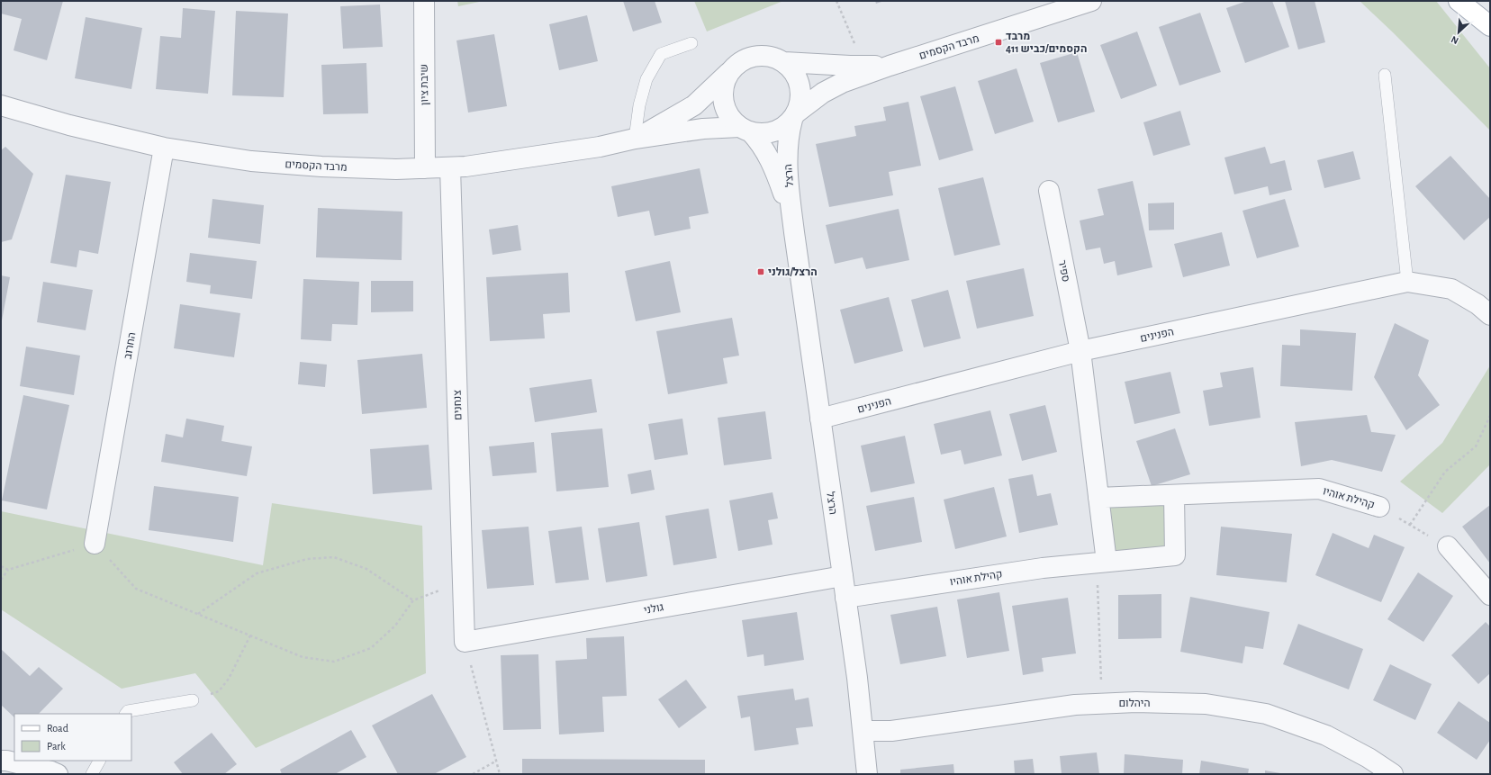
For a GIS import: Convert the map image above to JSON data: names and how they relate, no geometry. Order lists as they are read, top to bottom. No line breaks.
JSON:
{"streets":{"street":["מרבד הקסמים","שיבת ציון","הרצל","ספיר","הפנינים","החרוב","צנחנים","קהילת אוהיו","גולני","היהלום"]},"crossings":[["מרבד הקסמים","שיבת ציון"],["מרבד הקסמים","הרצל"],["מרבד הקסמים","החרוב"],["מרבד הקסמים","צנחנים"],["הרצל","הפנינים"],["הרצל","קהילת אוהיו"],["הרצל","גולני"],["הרצל","היהלום"],["ספיר","הפנינים"],["צנחנים","גולני"]],"places":{"transit":["מרבד הקסמים/כביש 411","הרצל/גולני"]},"legend":["Road","Park"],"north":"bottom left"}
